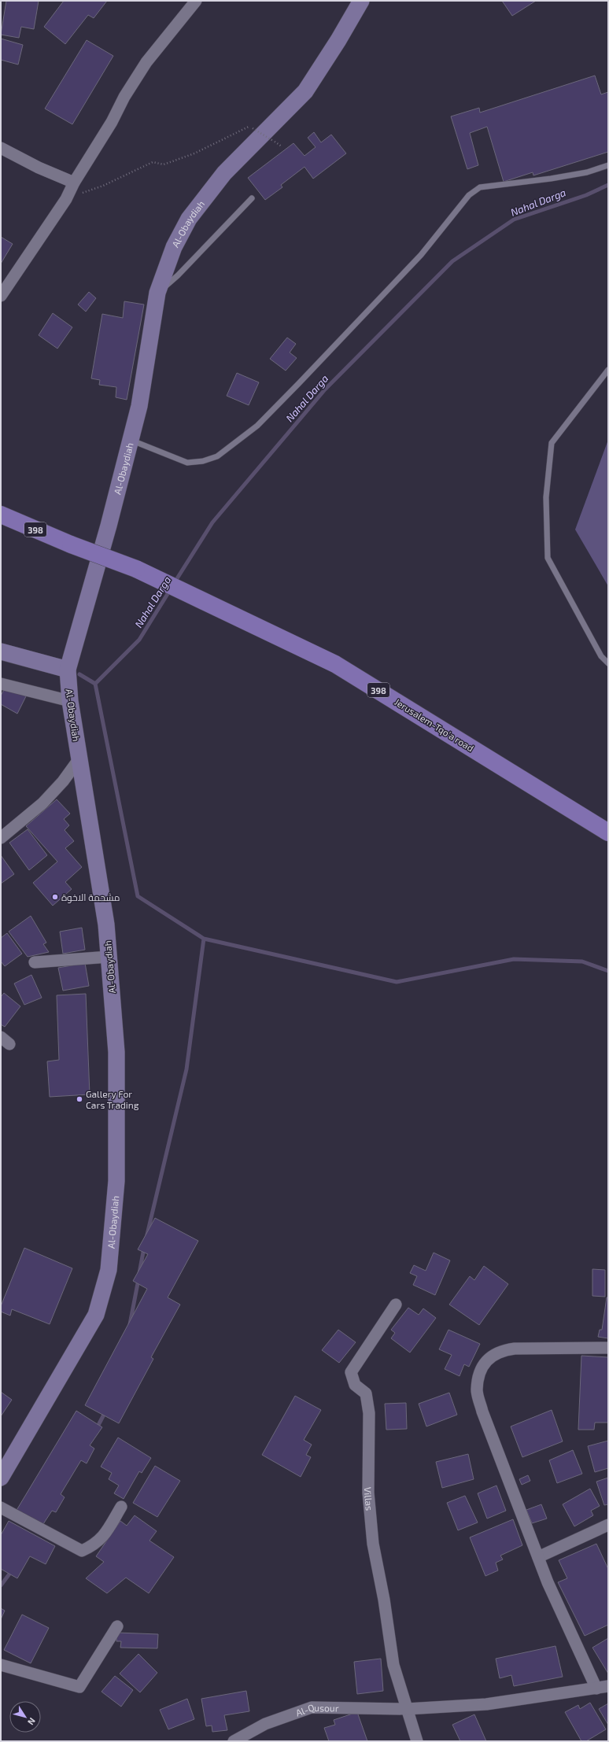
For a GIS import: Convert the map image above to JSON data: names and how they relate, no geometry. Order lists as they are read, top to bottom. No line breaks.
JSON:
{"streets":{"main road":["Al-Obaydiah","398","Jerusalem-Tqo'a road"],"street":["Villas","Al-Qusour"]},"crossings":[["Villas","Al-Qusour"]],"water":["Nahal Darga"],"places":["مشحمة الاخوة","Gallery For Cars Trading"],"north":"bottom right"}
